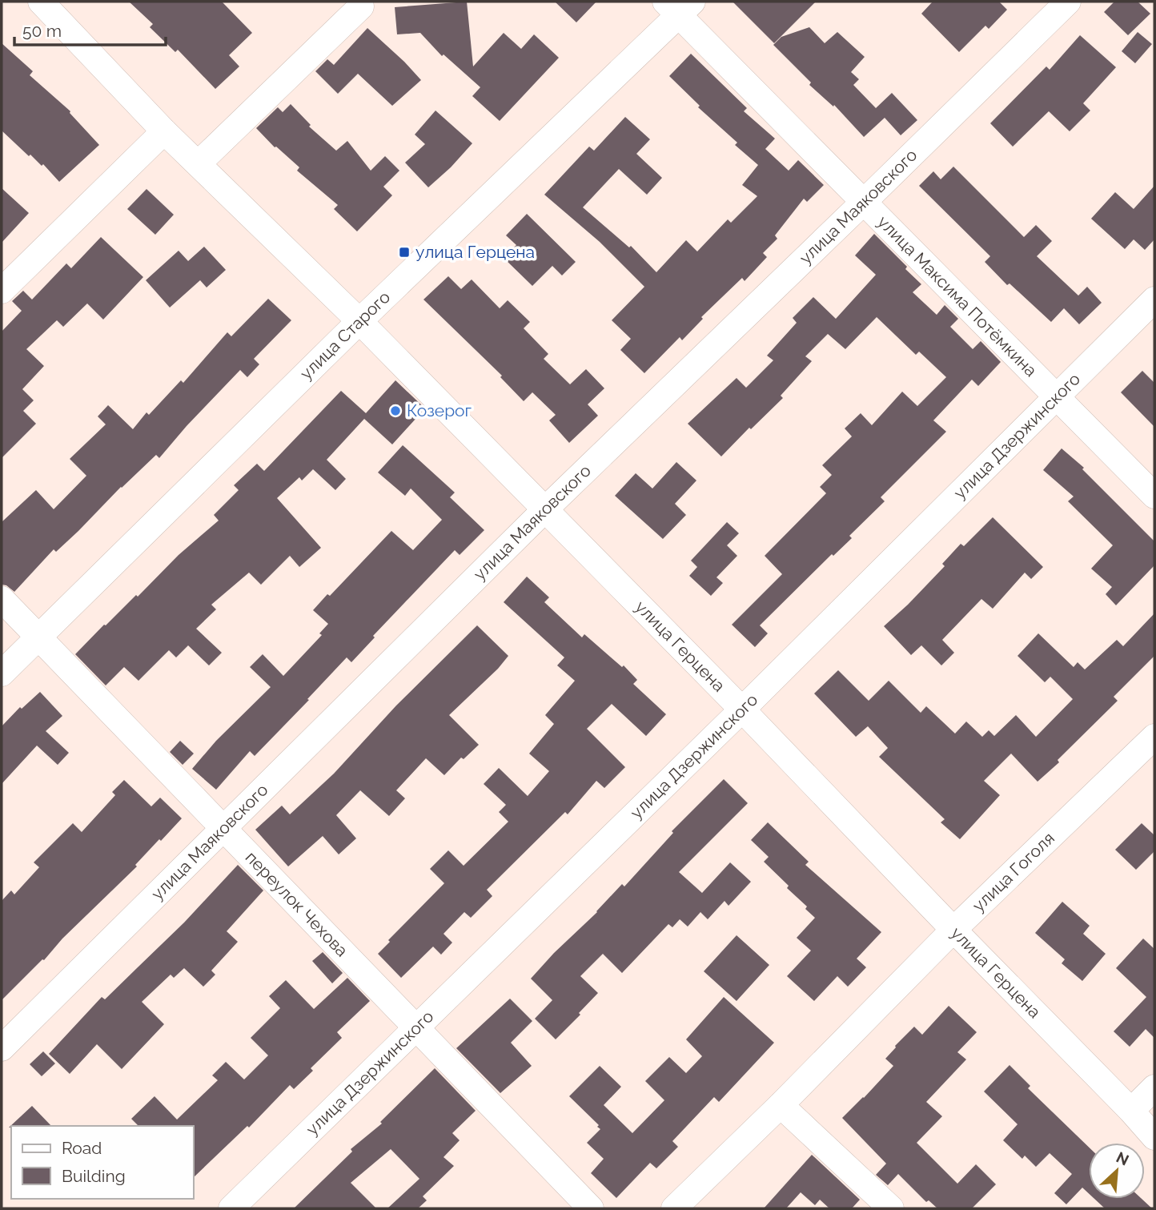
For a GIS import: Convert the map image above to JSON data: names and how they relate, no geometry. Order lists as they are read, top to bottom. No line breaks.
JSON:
{"streets":{"street":["улица Маяковского","улица Максима Потёмкина","улица Старого","улица Дзержинского","улица Герцена","улица Гоголя","переулок Чехова"]},"crossings":[["улица Маяковского","улица Максима Потёмкина"],["улица Маяковского","улица Герцена"],["улица Маяковского","переулок Чехова"],["улица Максима Потёмкина","улица Старого"],["улица Максима Потёмкина","улица Дзержинского"],["улица Старого","улица Герцена"],["улица Старого","переулок Чехова"],["улица Дзержинского","улица Герцена"],["улица Дзержинского","переулок Чехова"],["улица Герцена","улица Гоголя"]],"places":{"transit":["улица Герцена"],"other":["Козерог"]},"legend":["Road","Building"],"scale_bar":"50 m","north":"top right"}
